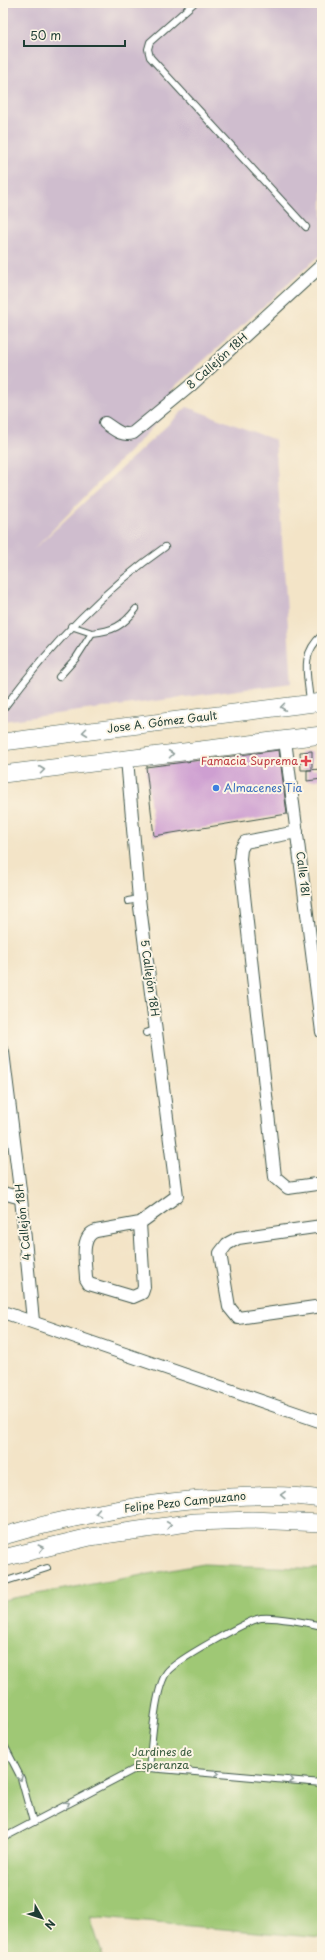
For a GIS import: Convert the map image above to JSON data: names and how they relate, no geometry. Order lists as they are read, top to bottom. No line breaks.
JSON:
{"streets":{"main road":["Jose A. Gómez Gault","Felipe Pezo Campuzano"],"street":["8 Callejón 18H","Calle 18I","5 Callejón 18H","4 Callejón 18H"]},"parks":["Jardines de Esperanza"],"places":{"health":["Famacia Suprema"],"other":["Almacenes Tia"]},"scale_bar":"50 m","north":"bottom right"}
